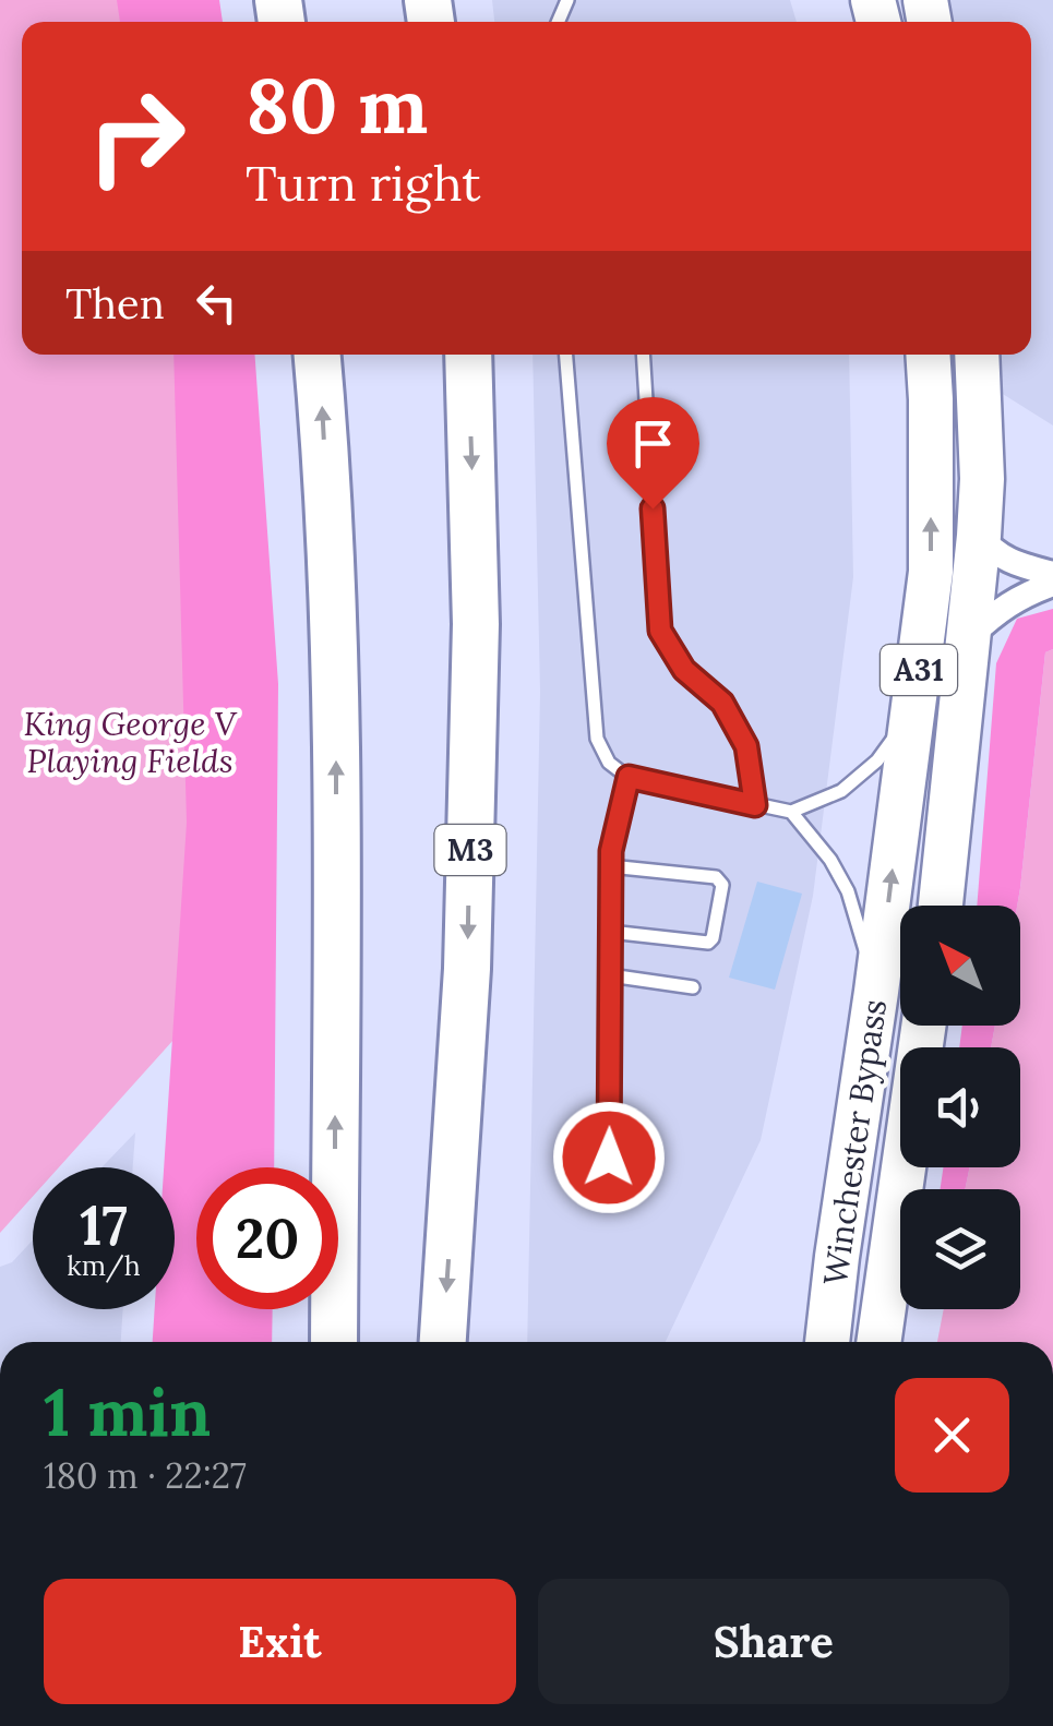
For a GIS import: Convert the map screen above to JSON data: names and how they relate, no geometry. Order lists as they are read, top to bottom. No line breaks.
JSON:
{"streets":{"highway":["A31","M3","Winchester Bypass"]},"parks":["King George V Playing Fields"],"north":"top left","page":{"turn":["80 m","Turn right"],"then":"Then","speed":"17 km/h","limit":"20","heading":["1 min","180 m · 22:27"],"buttons":["Exit","Share"]}}
